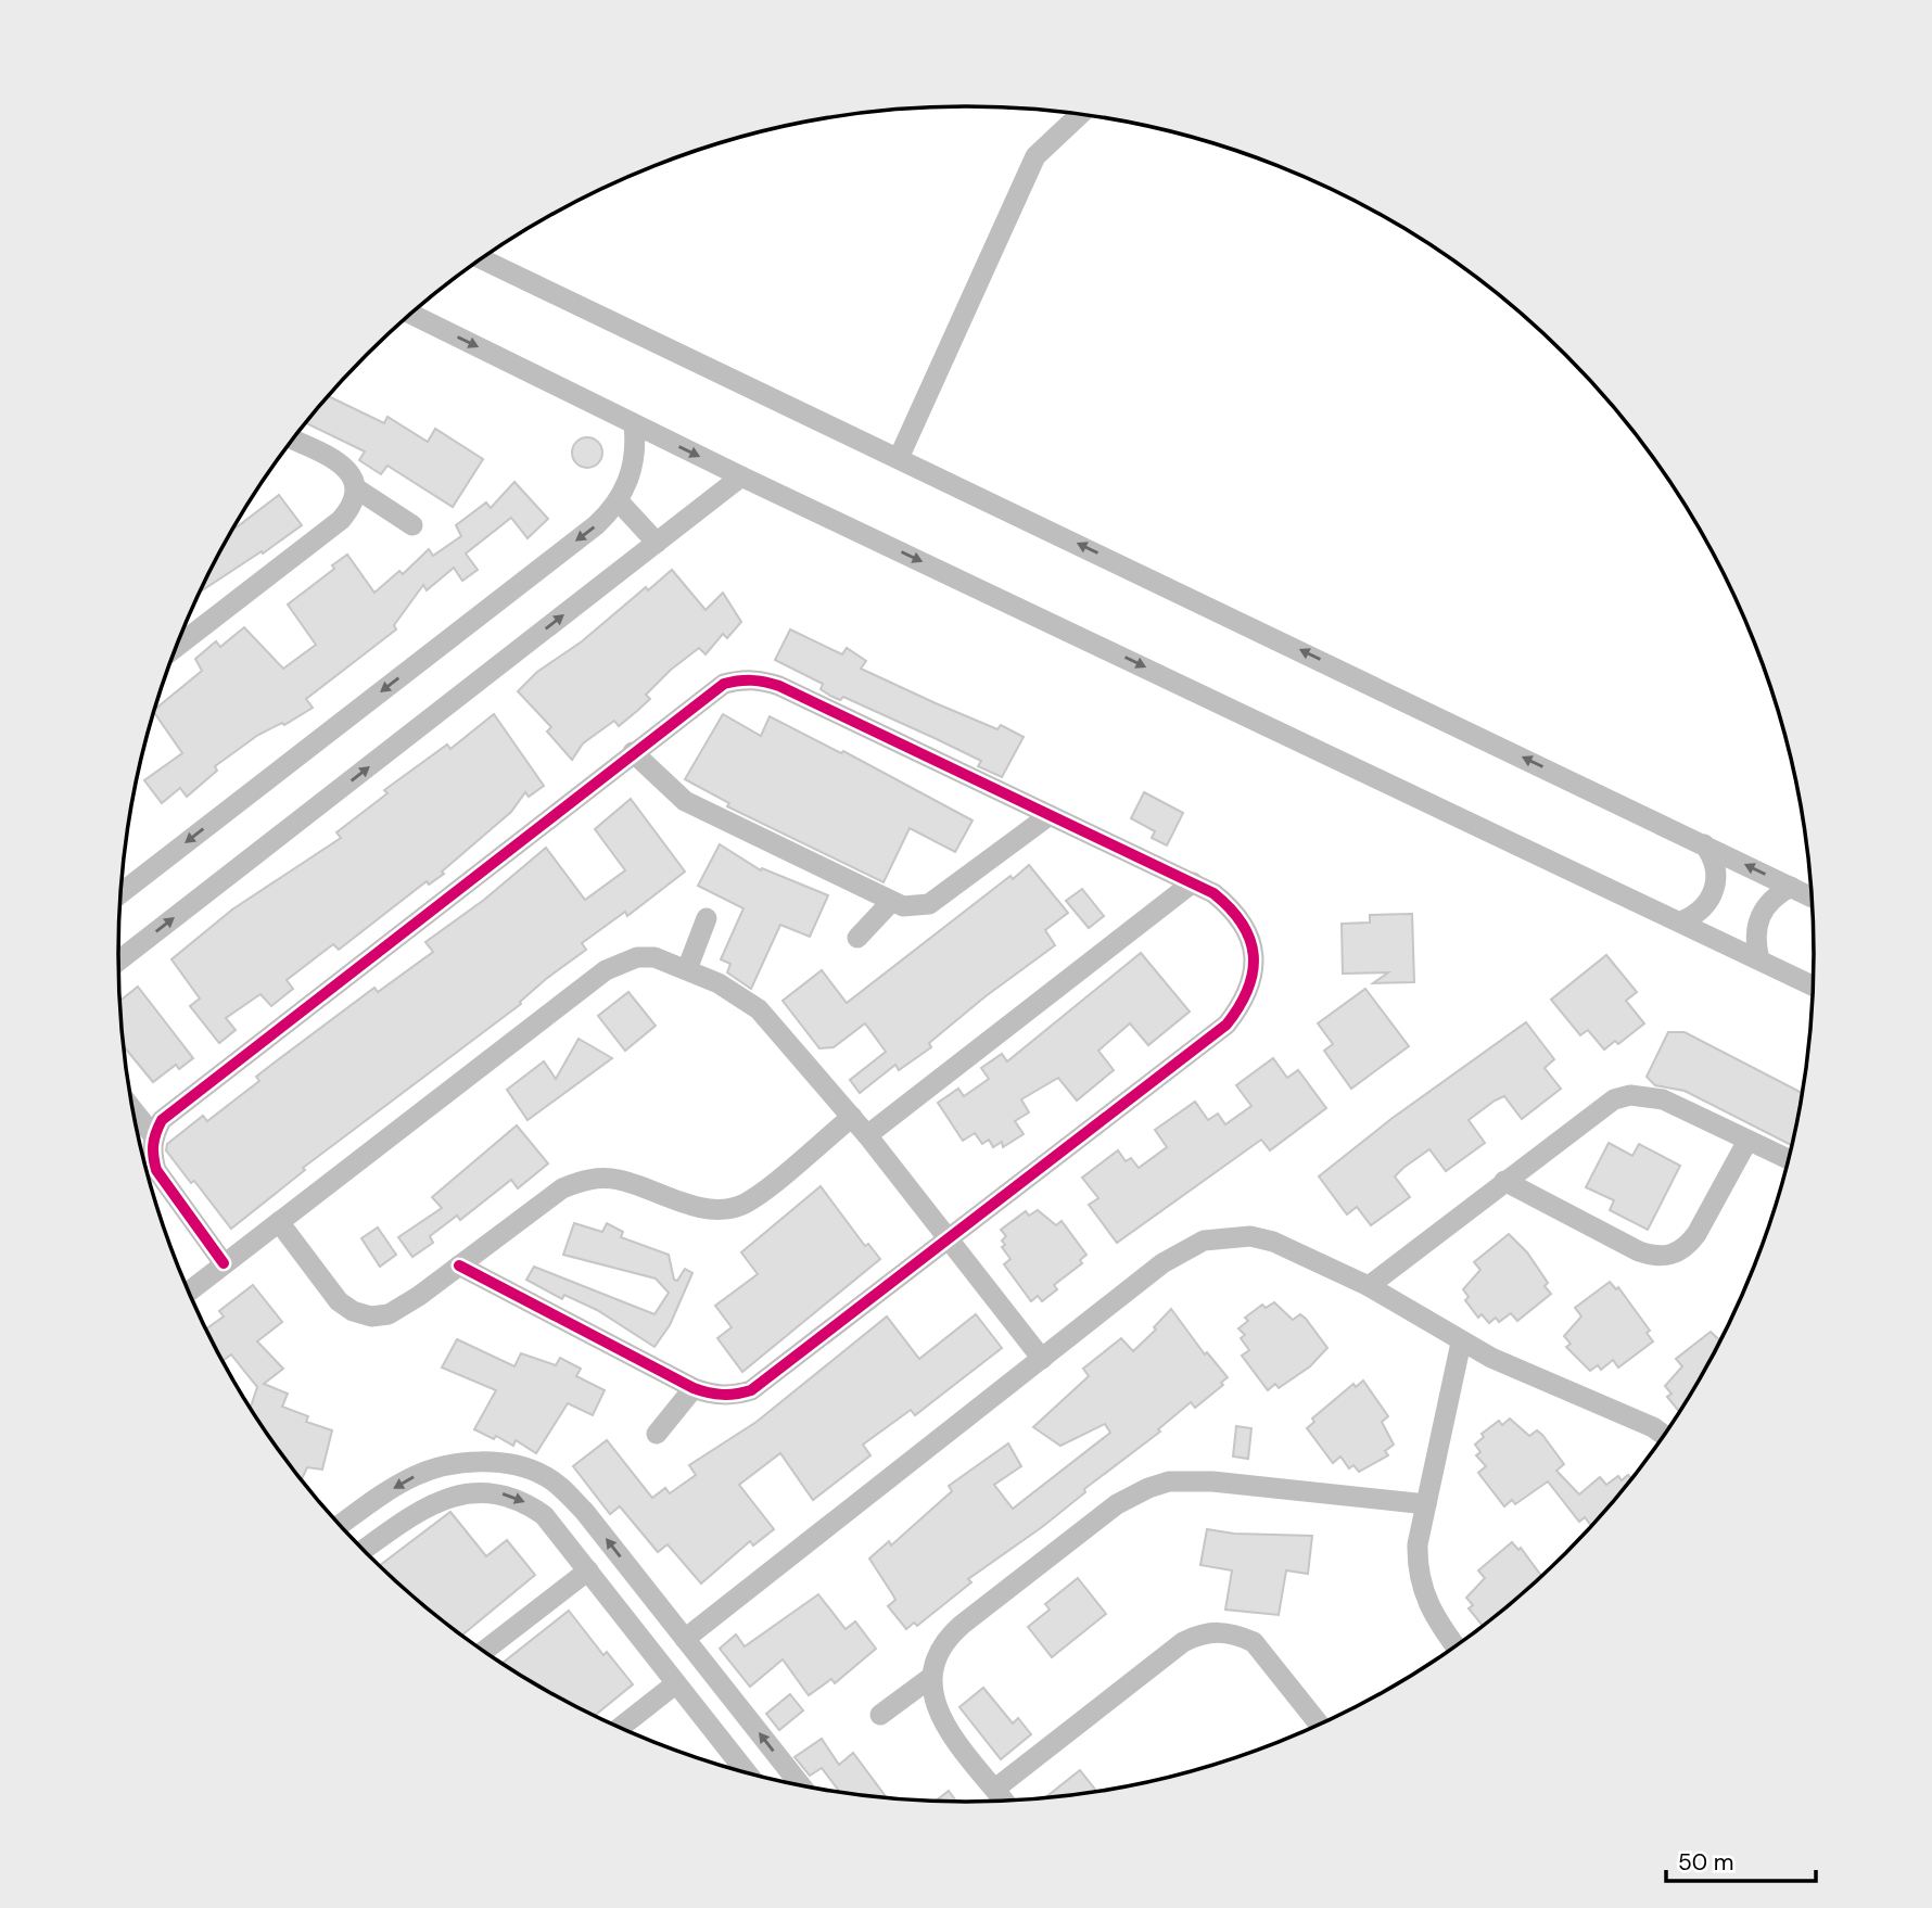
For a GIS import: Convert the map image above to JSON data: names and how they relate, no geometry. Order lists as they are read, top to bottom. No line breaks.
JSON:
{"scale_bar":"50 m"}
